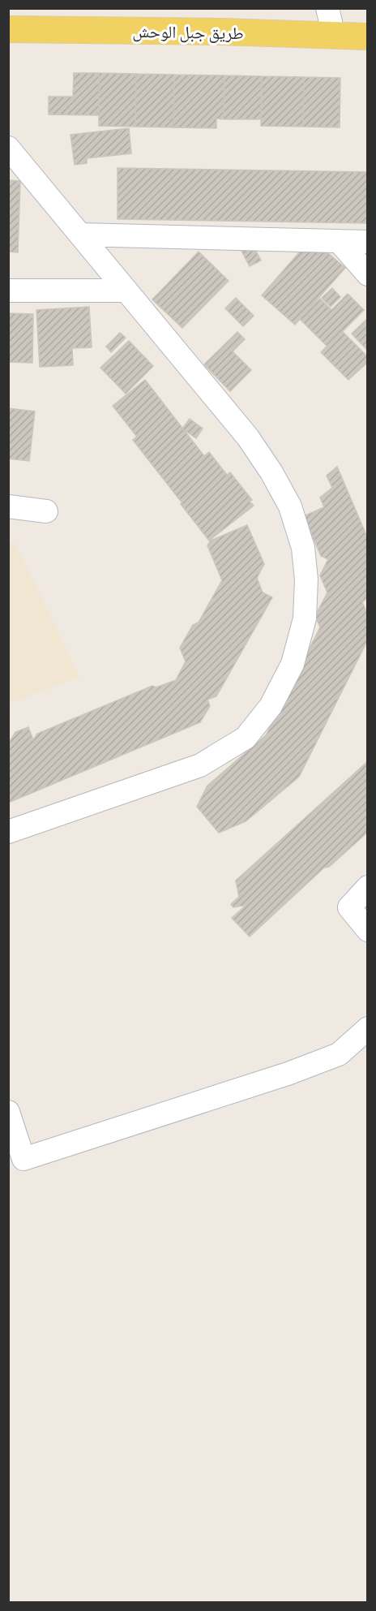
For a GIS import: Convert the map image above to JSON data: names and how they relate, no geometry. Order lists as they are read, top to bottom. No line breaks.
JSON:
{"streets":{"main road":["طريق جبل الوحش"]}}
